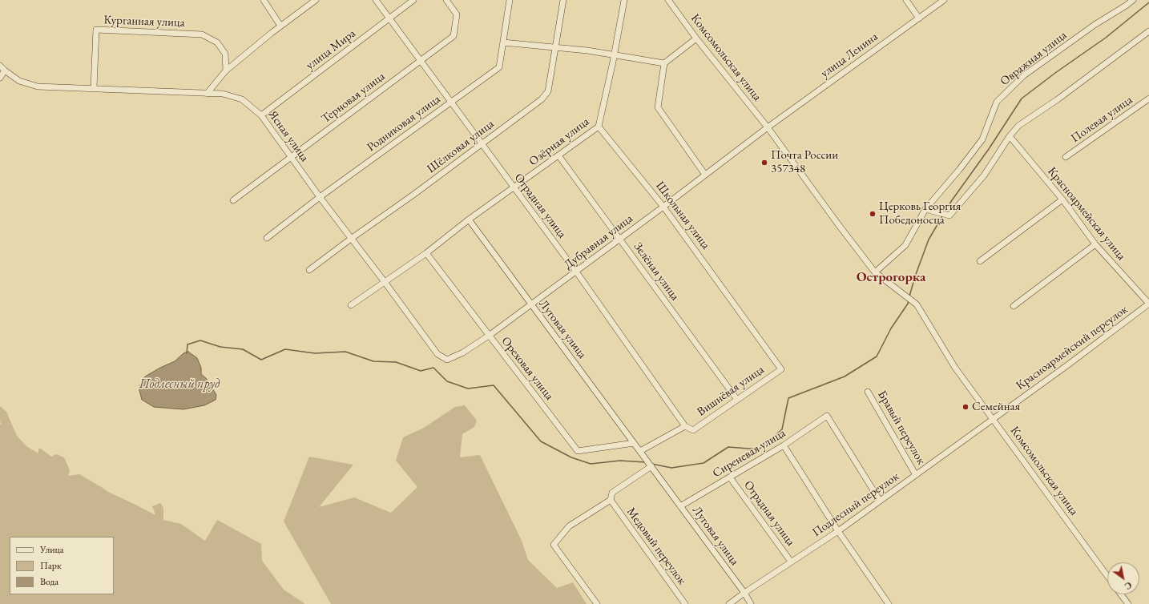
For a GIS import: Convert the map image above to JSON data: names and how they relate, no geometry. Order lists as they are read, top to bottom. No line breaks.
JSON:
{"streets":{"street":["Курганная улица","улица Мира","улица Ленина","Комсомольская улица","Овражная улица","Терновая улица","Полевая улица","Родниковая улица","Ясная улица","Озёрная улица","Шёлковая улица","Отрадная улица","Красноармейская улица","Школьная улица","Дубравная улица","Зелёная улица","Луговая улица","Красноармейский переулок","Ореховая улица","Вишнёвая улица","Бравый переулок","Сиреневая улица","Подлесный переулок","Медовый переулок"]},"crossings":[["Курганная улица","Ясная улица"],["улица Мира","Ясная улица"],["улица Мира","Отрадная улица"],["улица Ленина","Комсомольская улица"],["улица Ленина","Дубравная улица"],["Комсомольская улица","Овражная улица"],["Комсомольская улица","Дубравная улица"],["Комсомольская улица","Красноармейский переулок"],["Комсомольская улица","Подлесный переулок"],["Терновая улица","Ясная улица"],["Терновая улица","Отрадная улица"],["Родниковая улица","Ясная улица"],["Родниковая улица","Отрадная улица"],["Ясная улица","Озёрная улица"],["Ясная улица","Шёлковая улица"],["Ясная улица","Дубравная улица"],["Озёрная улица","Отрадная улица"],["Озёрная улица","Школьная улица"],["Озёрная улица","Зелёная улица"],["Озёрная улица","Луговая улица"],["Озёрная улица","Ореховая улица"],["Шёлковая улица","Отрадная улица"],["Отрадная улица","Дубравная улица"],["Отрадная улица","Вишнёвая улица"],["Отрадная улица","Сиреневая улица"],["Отрадная улица","Подлесный переулок"],["Красноармейская улица","Красноармейский переулок"],["Школьная улица","Дубравная улица"],["Школьная улица","Вишнёвая улица"],["Дубравная улица","Зелёная улица"],["Дубравная улица","Луговая улица"],["Дубравная улица","Ореховая улица"],["Зелёная улица","Вишнёвая улица"],["Луговая улица","Ореховая улица"],["Луговая улица","Вишнёвая улица"],["Луговая улица","Сиреневая улица"],["Луговая улица","Подлесный переулок"],["Красноармейский переулок","Подлесный переулок"],["Бравый переулок","Подлесный переулок"],["Сиреневая улица","Подлесный переулок"]],"districts":["Острогорка"],"water":["Подлесный пруд"],"places":["Почта России 357348","Церковь Георгия Победоносца","Семейная"],"legend":["Улица","Парк","Вода"],"north":"bottom right"}
